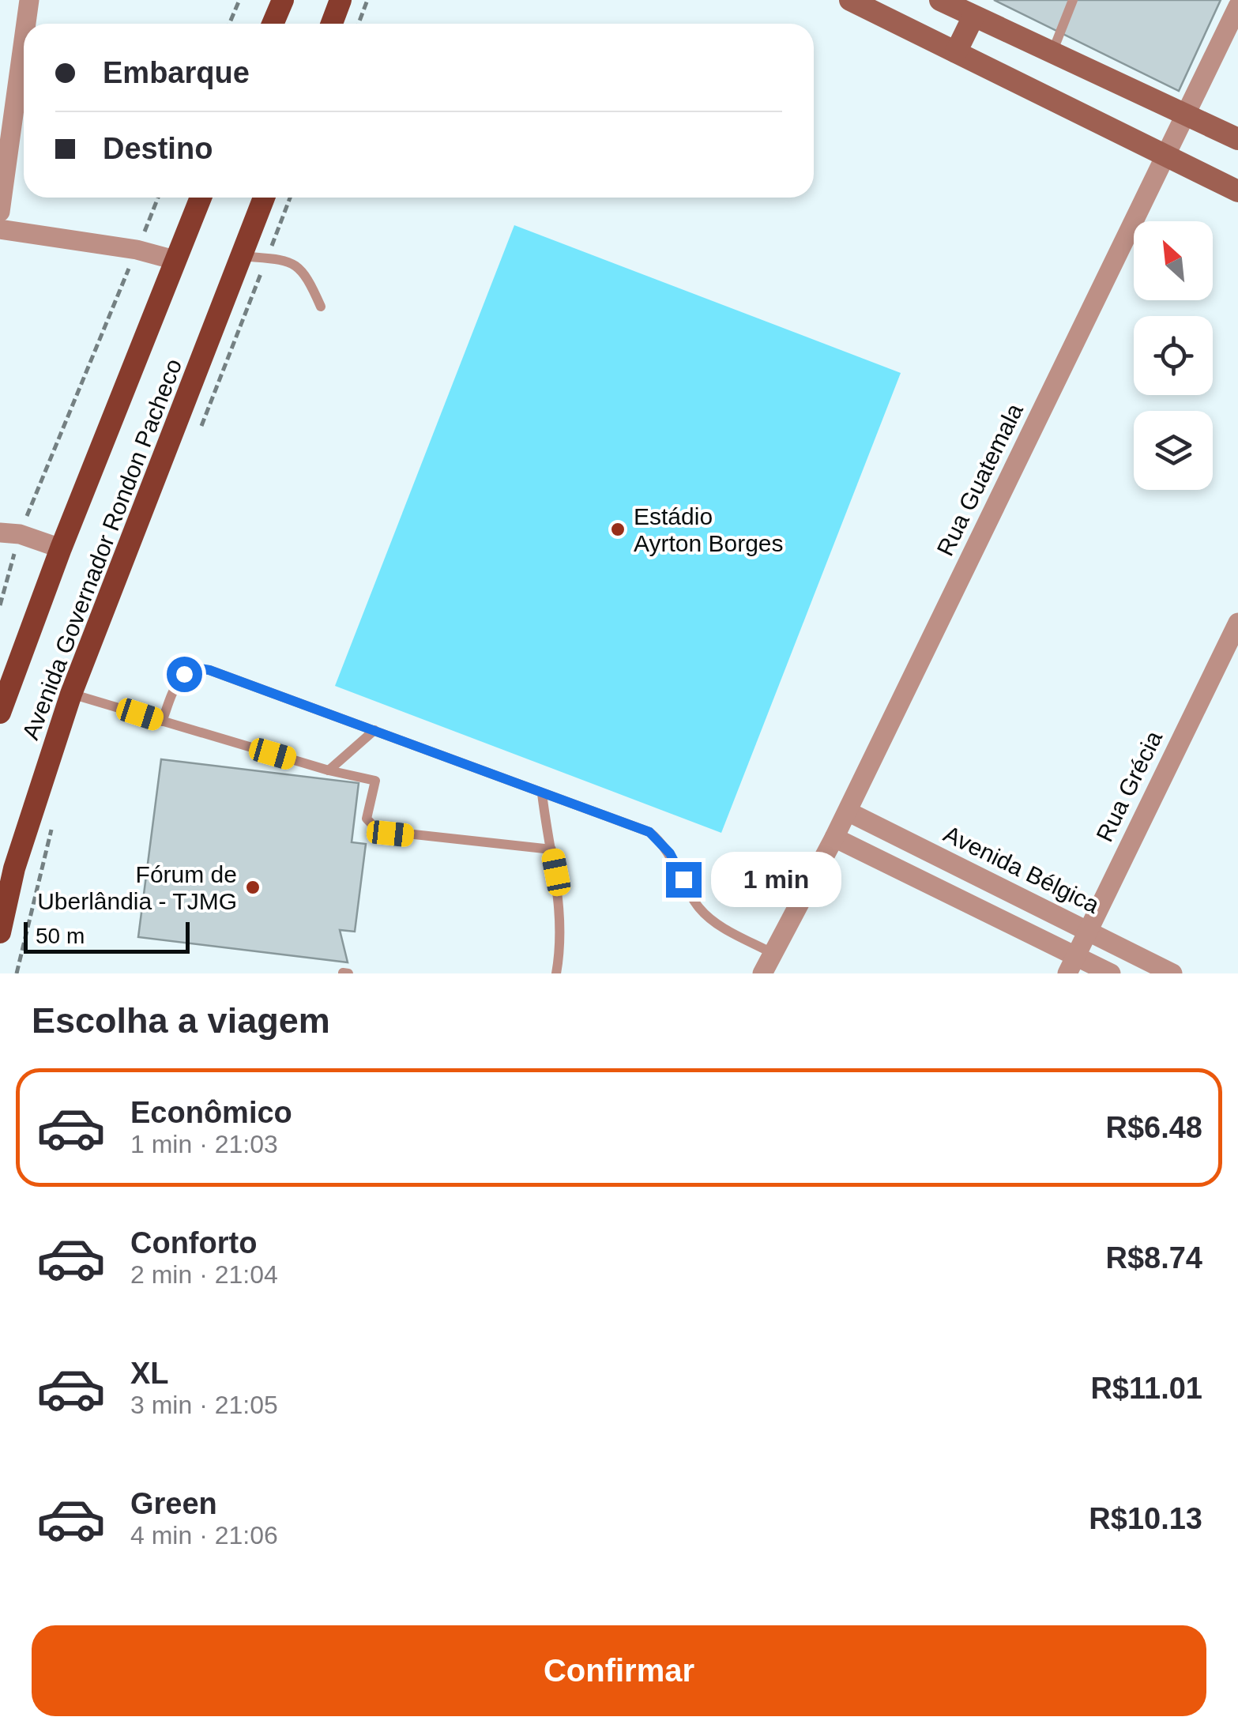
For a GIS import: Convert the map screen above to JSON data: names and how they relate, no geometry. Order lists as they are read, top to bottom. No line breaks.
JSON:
{"streets":{"main road":["Avenida Governador Rondon Pacheco"],"street":["Rua Guatemala","Rua Grécia","Avenida Bélgica"]},"crossings":[["Rua Guatemala","Avenida Bélgica"],["Rua Grécia","Avenida Bélgica"]],"places":["Estádio Ayrton Borges","Fórum de Uberlândia - TJMG"],"scale_bar":"50 m","north":"top left","page":{"banner":["Embarque","Destino"],"bubble":"1 min","scale":"50 m","heading":"Escolha a viagem","list":[{"name":"Econômico","note":"1 min · 21:03","value":"R$6.48"},{"name":"Conforto","note":"2 min · 21:04","value":"R$8.74"},{"name":"XL","note":"3 min · 21:05","value":"R$11.01"},{"name":"Green","note":"4 min · 21:06","value":"R$10.13"}],"buttons":"Confirmar"}}
